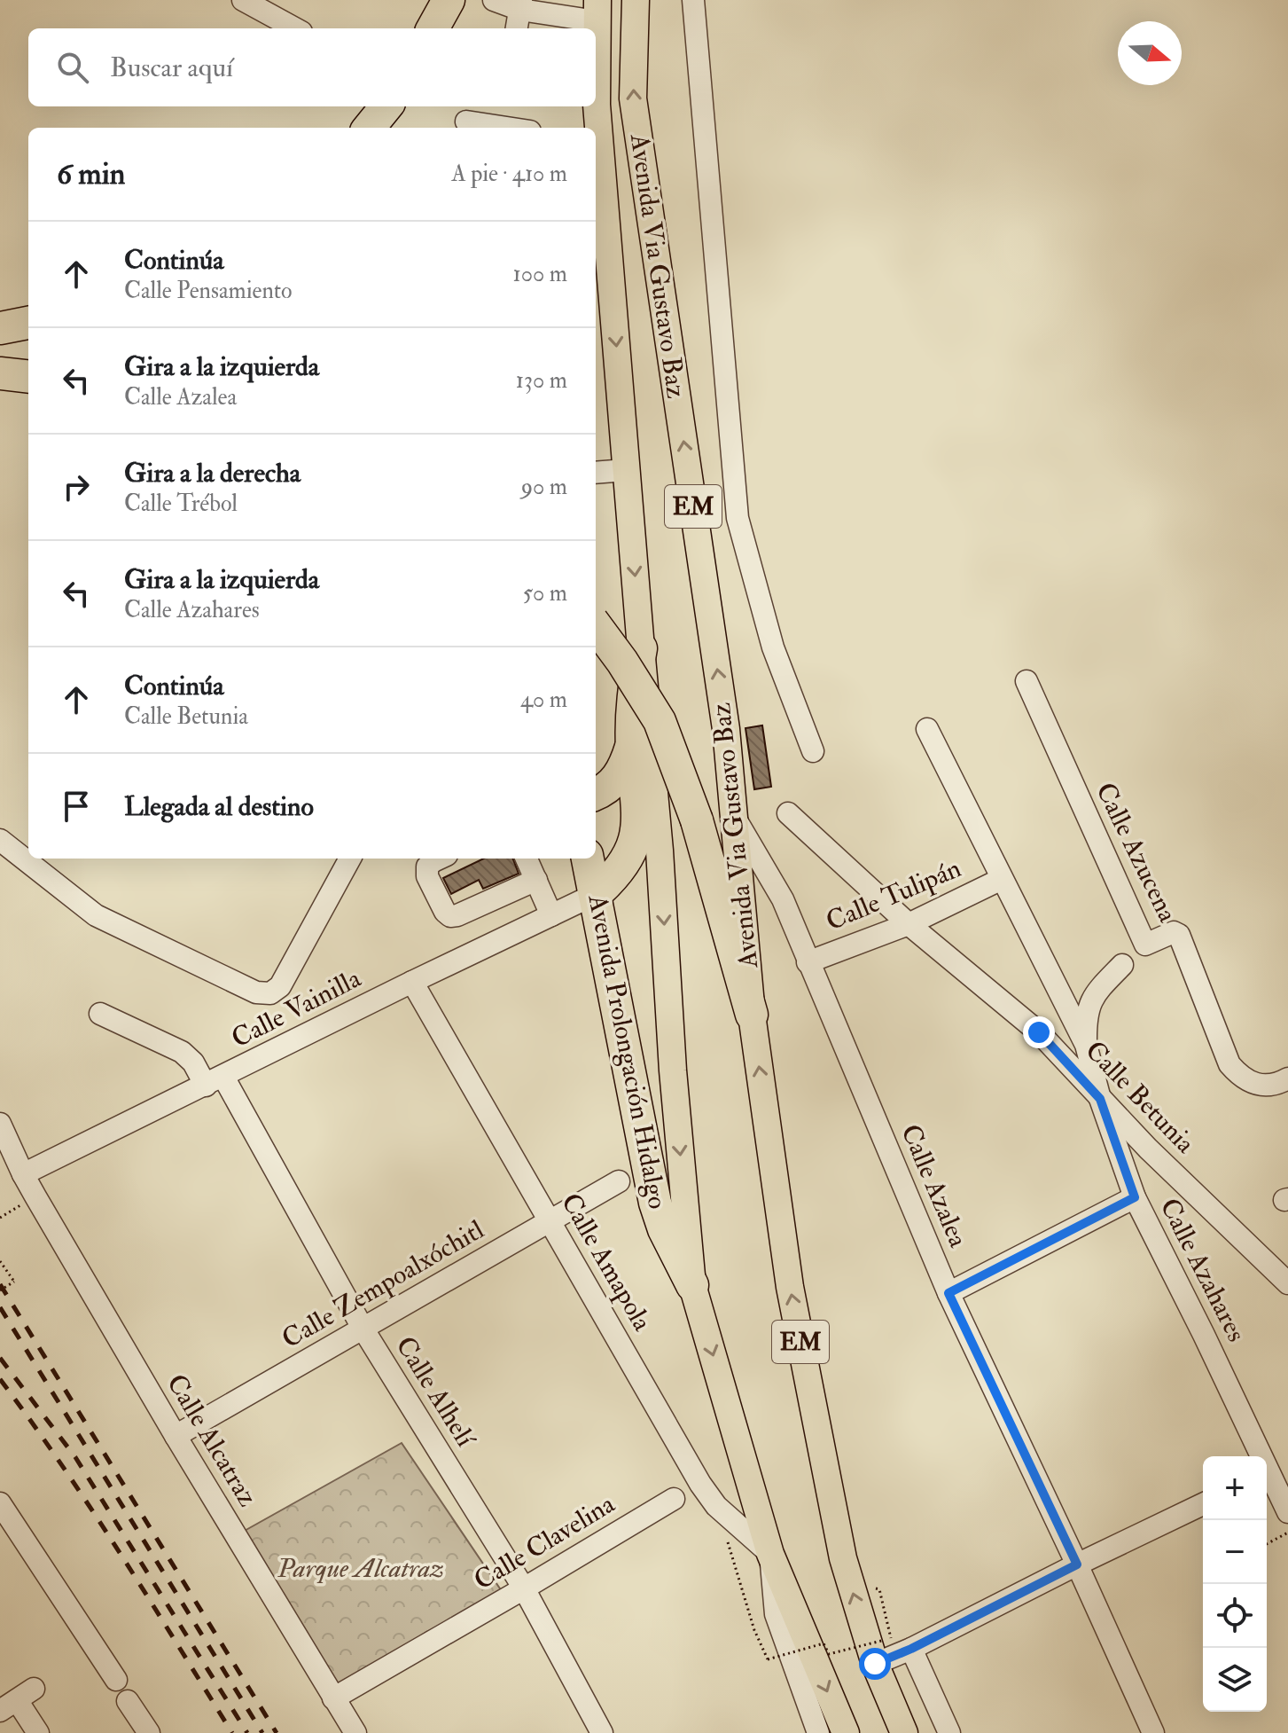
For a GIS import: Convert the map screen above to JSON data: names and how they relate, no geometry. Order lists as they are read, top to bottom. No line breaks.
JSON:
{"streets":{"highway":["Avenida Prolongación Hidalgo"],"main road":["Avenida Via Gustavo Baz","EM"],"street":["Calle Azucena","Calle Tulipán","Calle Vainilla","Calle Betunia","Calle Azalea","Calle Amapola","Calle Azahares","Calle Zempoalxóchitl","Calle Alhelí","Calle Alcatraz","Calle Clavelina"]},"crossings":[["Avenida Via Gustavo Baz","EM"],["Avenida Via Gustavo Baz","Avenida Prolongación Hidalgo"],["Avenida Via Gustavo Baz","Calle Azalea"],["Avenida Via Gustavo Baz","Calle Amapola"],["EM","Calle Amapola"],["Calle Tulipán","Calle Betunia"],["Calle Tulipán","Calle Azalea"],["Calle Tulipán","Calle Azahares"],["Calle Vainilla","Avenida Prolongación Hidalgo"],["Calle Vainilla","Calle Amapola"],["Calle Vainilla","Calle Alhelí"],["Calle Vainilla","Calle Alcatraz"],["Calle Betunia","Calle Azahares"],["Calle Amapola","Calle Zempoalxóchitl"],["Calle Zempoalxóchitl","Calle Alhelí"],["Calle Zempoalxóchitl","Calle Alcatraz"],["Calle Alhelí","Calle Clavelina"],["Calle Alcatraz","Calle Clavelina"]],"parks":["Parque Alcatraz"],"north":"right","page":{"search":"Buscar aquí","heading":["6 min","A pie · 410 m"],"list":[["Continúa","Calle Pensamiento","100 m"],["Gira a la izquierda","Calle Azalea","130 m"],["Gira a la derecha","Calle Trébol","90 m"],["Gira a la izquierda","Calle Azahares","50 m"],["Continúa","Calle Betunia","40 m"],"Llegada al destino"],"map_buttons":["+","−"]}}
